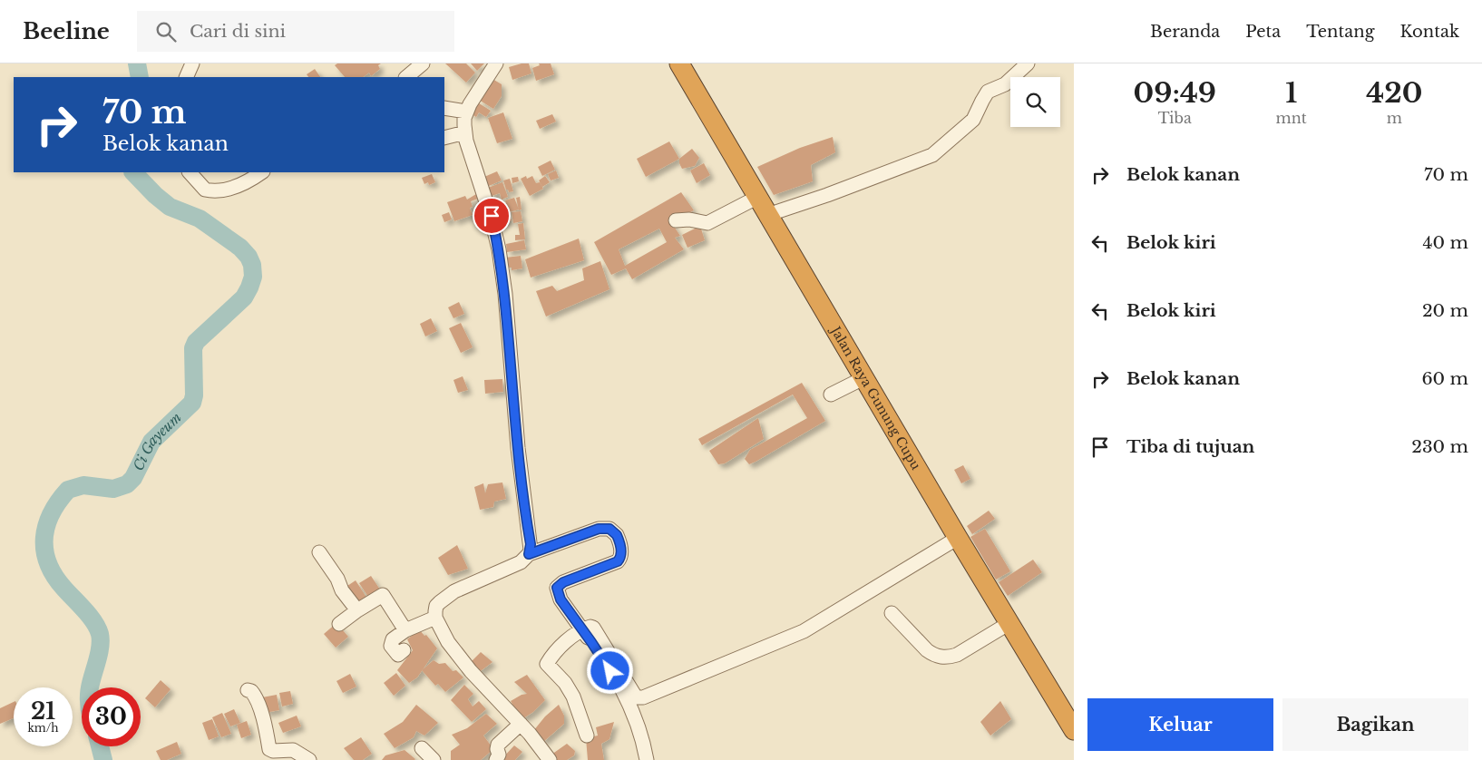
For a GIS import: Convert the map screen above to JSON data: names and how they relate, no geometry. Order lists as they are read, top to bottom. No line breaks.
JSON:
{"streets":{"highway":["Jalan Raya Gunung Cupu"]},"water":["Ci Gayeum"],"page":{"header":"Beeline","search":"Cari di sini","nav":["Beranda","Peta","Tentang","Kontak"],"eta":["09:49","Tiba","1","mnt","420","m"],"turn":["70 m","Belok kanan"],"list":[{"name":"Belok kanan","value":"70 m"},{"name":"Belok kiri","value":"40 m"},{"name":"Belok kiri","value":"20 m"},{"name":"Belok kanan","value":"60 m"},{"name":"Tiba di tujuan","value":"230 m"}],"speed":"21 km/h","limit":"30","buttons":["Keluar","Bagikan"]}}
